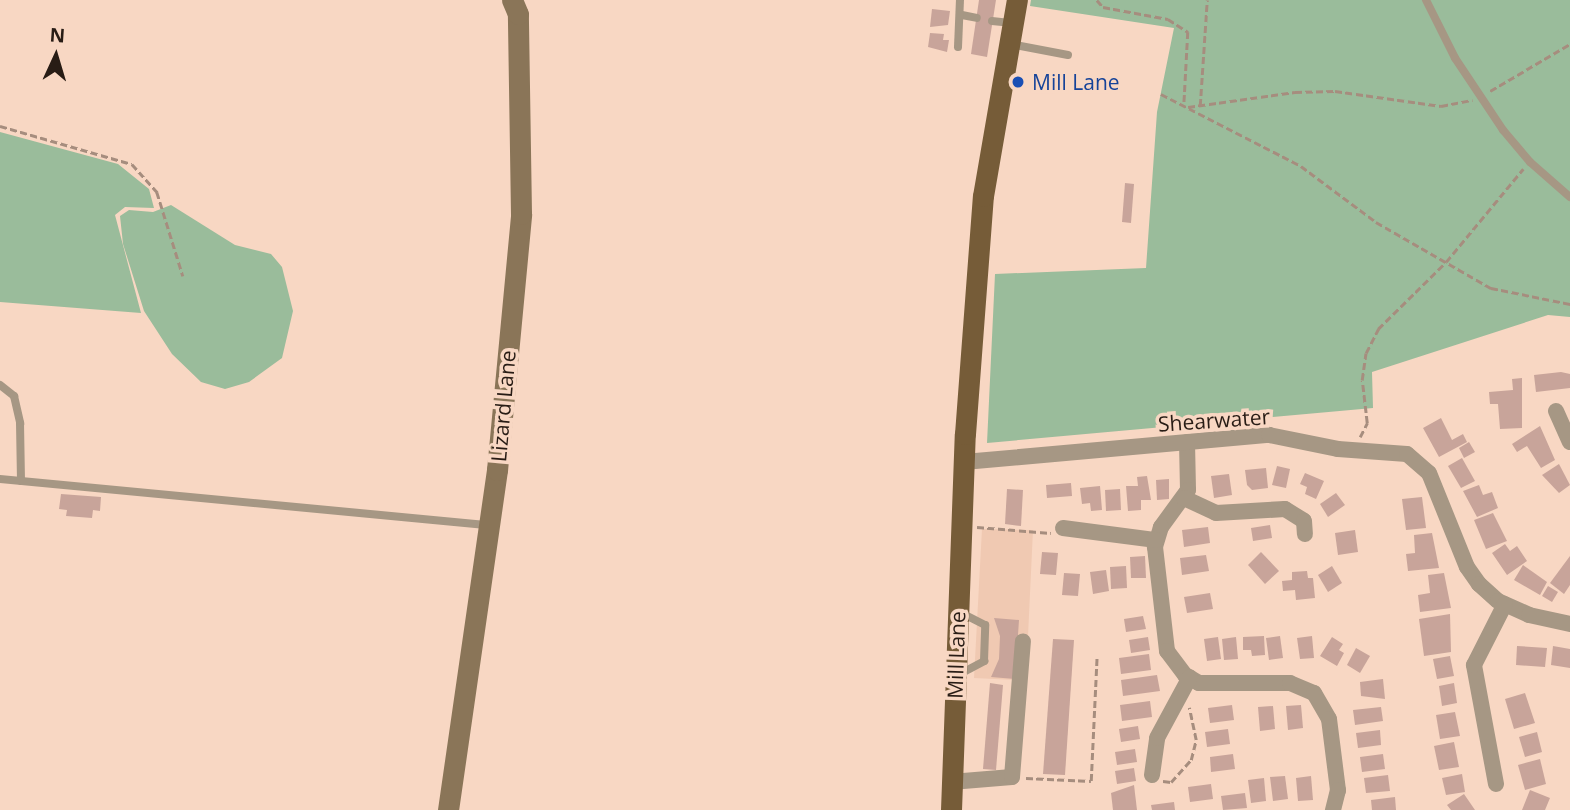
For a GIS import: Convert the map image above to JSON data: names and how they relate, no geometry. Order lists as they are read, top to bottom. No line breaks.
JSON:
{"streets":{"main road":["Mill Lane"],"street":["Lizard Lane","Shearwater"]},"crossings":[["Shearwater","Mill Lane"]],"places":["Mill Lane"],"north":"top"}
